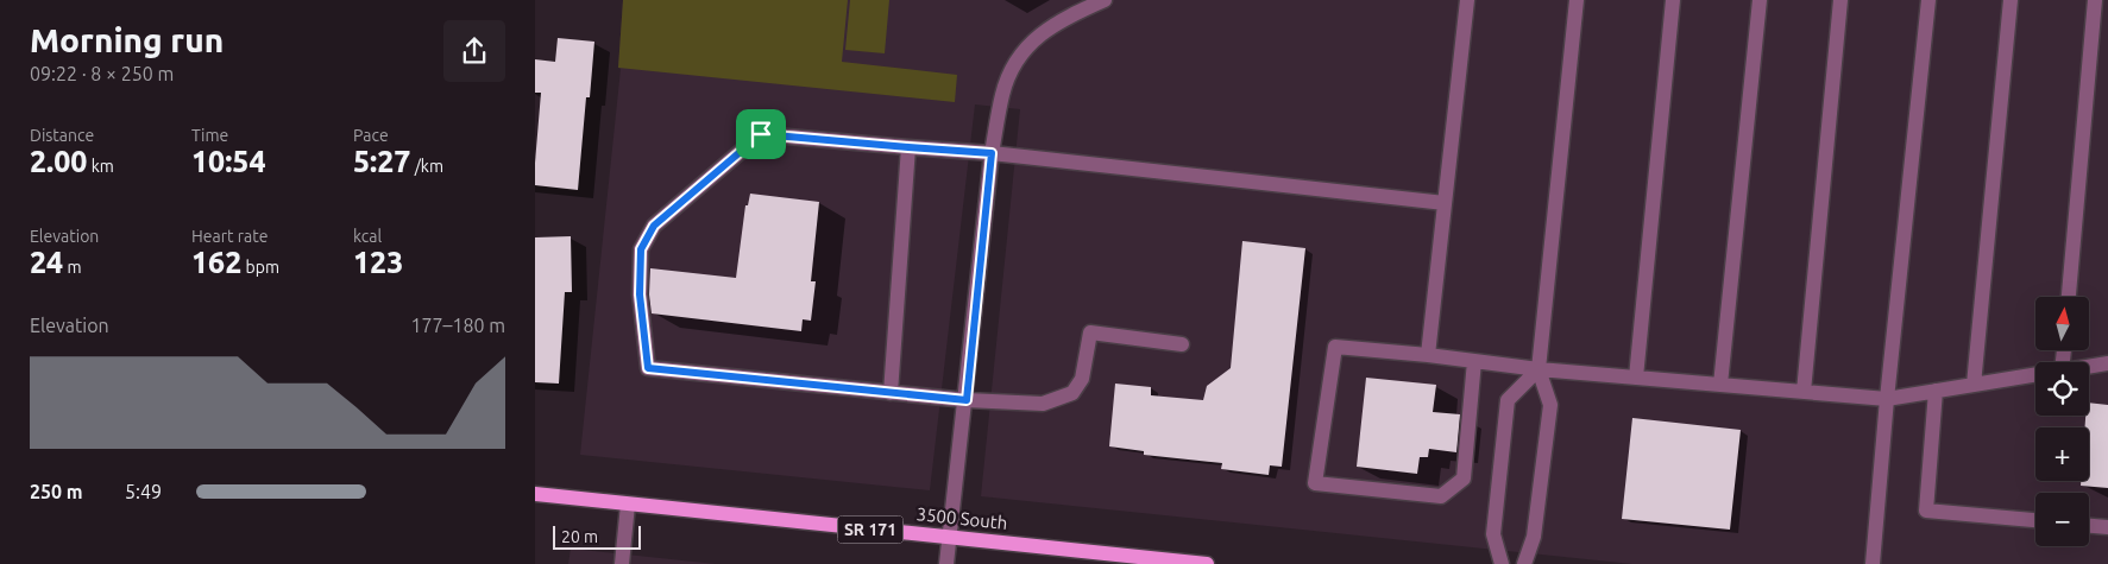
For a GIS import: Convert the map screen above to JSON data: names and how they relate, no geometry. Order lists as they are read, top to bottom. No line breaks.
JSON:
{"streets":{"main road":["3500 South","SR 171"]},"scale_bar":"20 m","north":"top","page":{"heading":["Morning run","09:22 · 8 × 250 m"],"stats":[["Distance","2.00 km"],["Time","10:54"],["Pace","5:27 /km"],["Elevation","24 m"],["Heart rate","162 bpm"],["kcal","123"]],"map_buttons":["+","−"],"chart":["Elevation","177–180 m"],"list":[{"name":"250 m","note":"5:49"}],"scale":"20 m"}}
